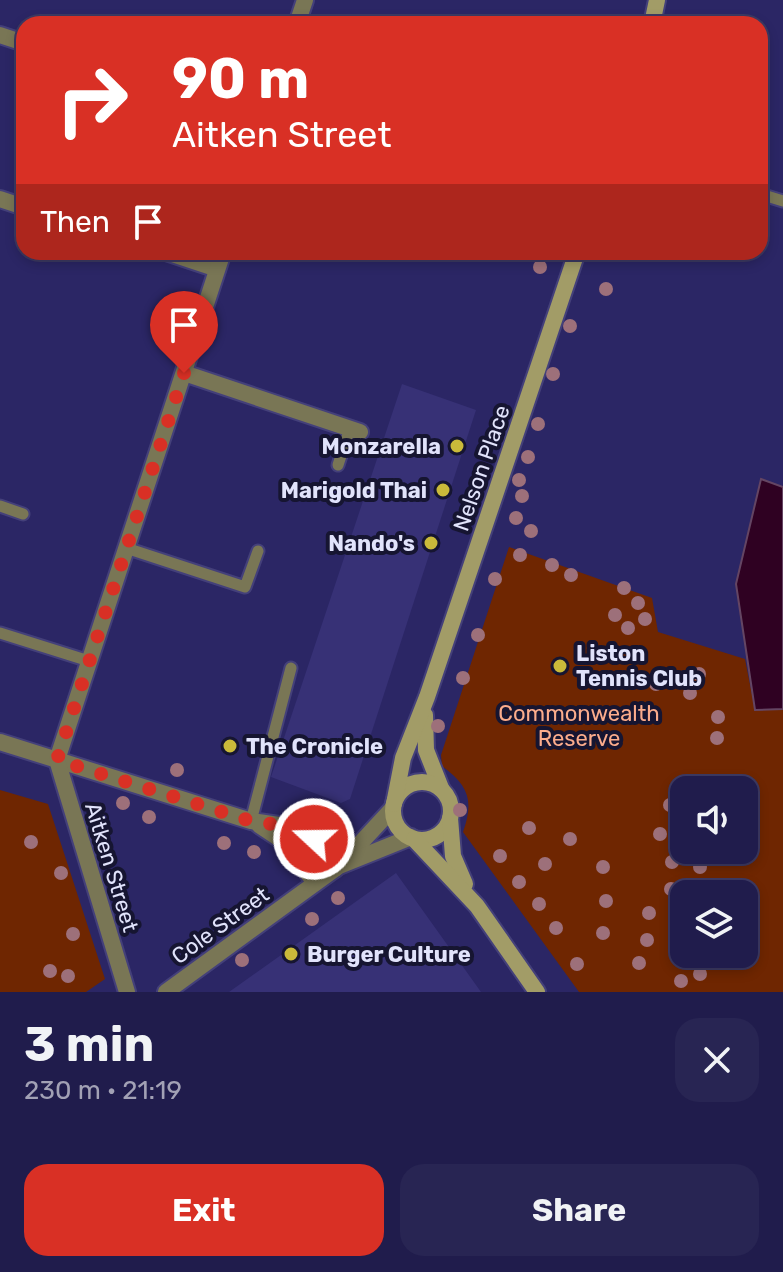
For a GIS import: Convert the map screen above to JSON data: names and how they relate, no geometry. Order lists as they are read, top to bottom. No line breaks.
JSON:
{"streets":{"street":["Nelson Place","Aitken Street","Cole Street"]},"crossings":[["Nelson Place","Cole Street"]],"parks":["Commonwealth Reserve"],"places":["Monzarella","Marigold Thai","Nando's","Liston Tennis Club","The Cronicle","Burger Culture"],"page":{"turn":["90 m","Aitken Street"],"then":"Then","heading":["3 min","230 m · 21:19"],"buttons":["Exit","Share"]}}
